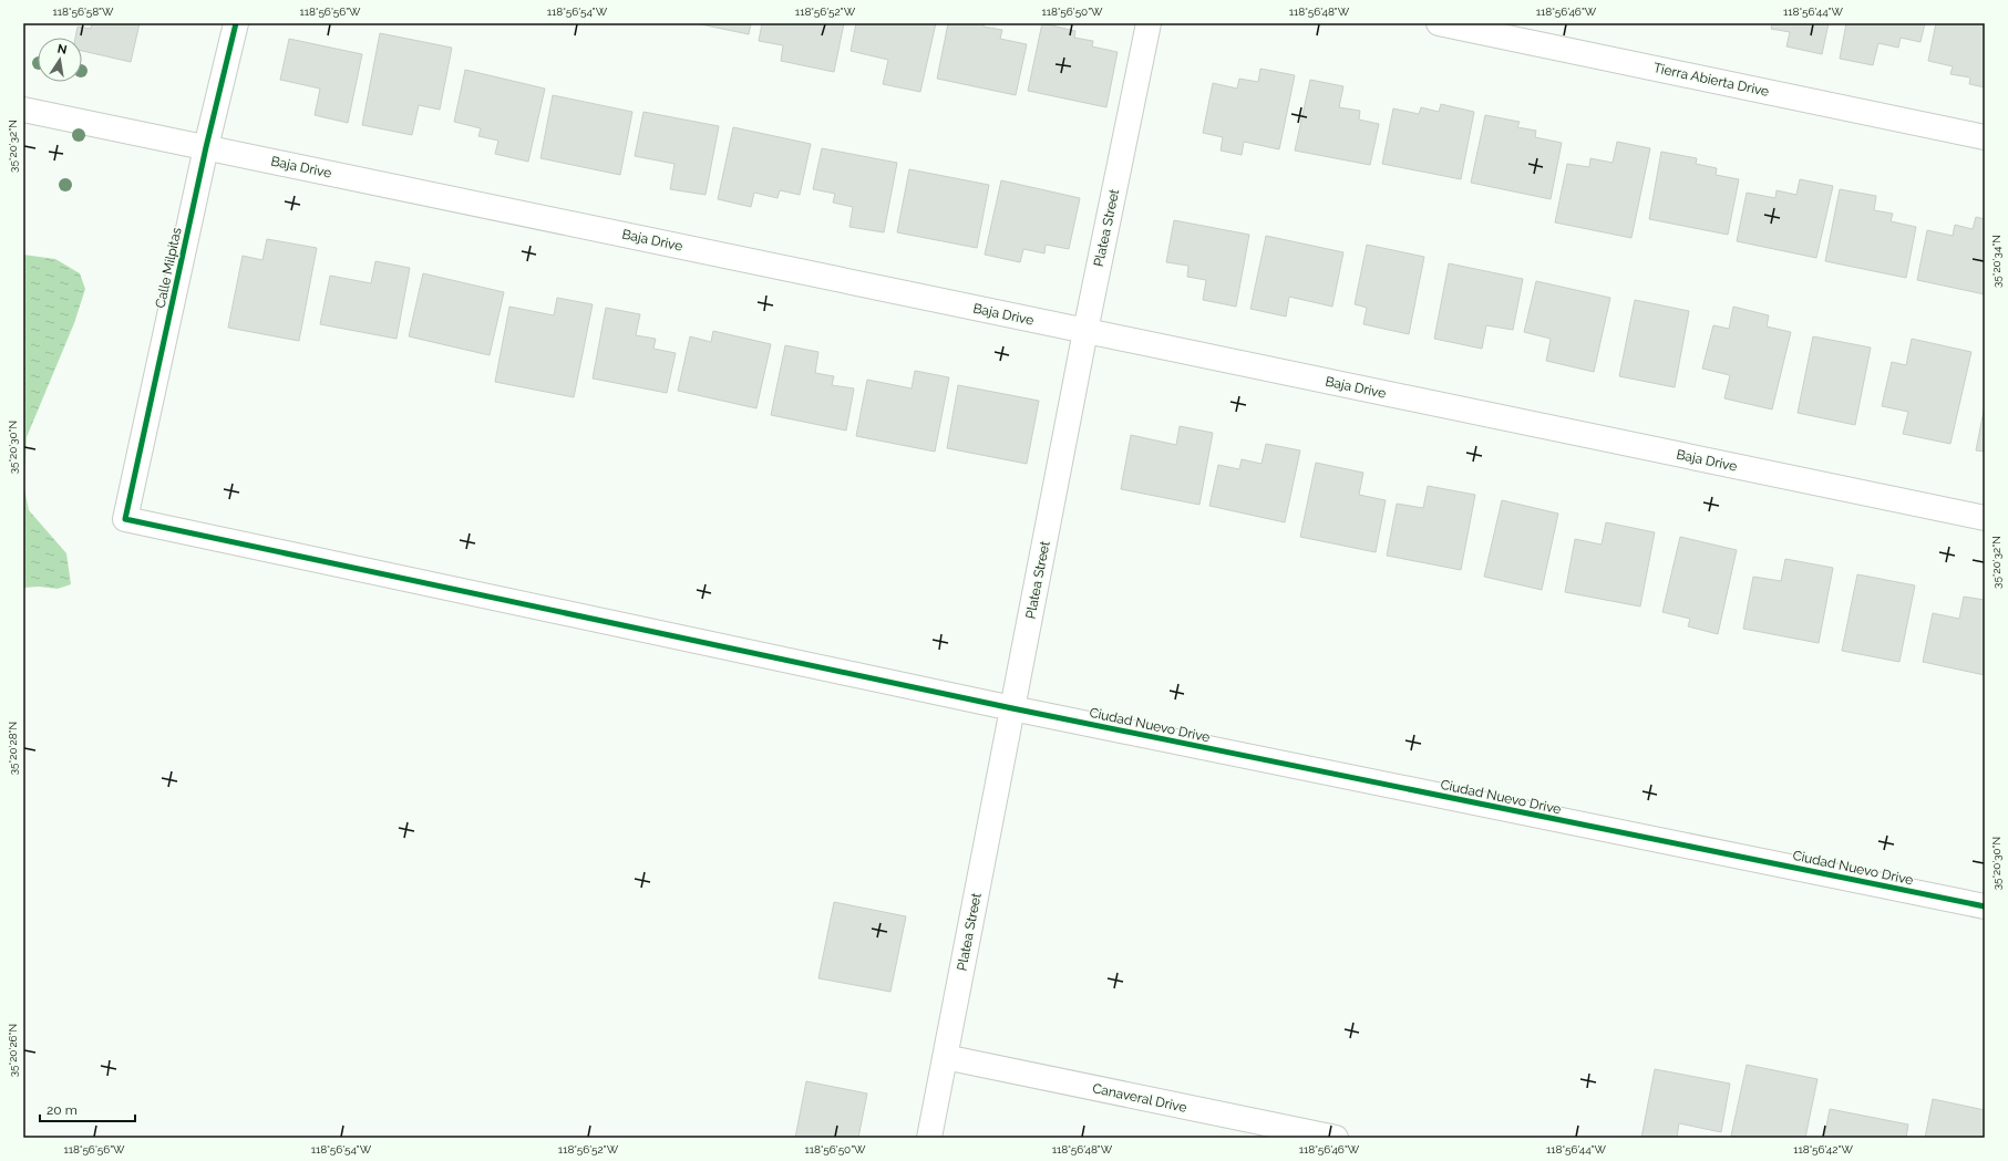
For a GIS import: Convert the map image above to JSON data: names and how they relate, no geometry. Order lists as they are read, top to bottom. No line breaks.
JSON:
{"streets":{"street":["Tierra Abierta Drive","Baja Drive","Platea Street","Calle Milpitas","Ciudad Nuevo Drive","Canaveral Drive"]},"crossings":[["Baja Drive","Platea Street"],["Baja Drive","Calle Milpitas"],["Platea Street","Ciudad Nuevo Drive"],["Platea Street","Canaveral Drive"],["Calle Milpitas","Ciudad Nuevo Drive"]],"scale_bar":"20 m","north":"top","coordinates":["118°56'58\"W","118°56'56\"W","118°56'54\"W","118°56'52\"W","118°56'50\"W","118°56'48\"W","118°56'46\"W","118°56'44\"W","35°20'32\"N","35°20'34\"N","35°20'30\"N","35°20'28\"N","35°20'26\"N","118°56'42\"W"]}
